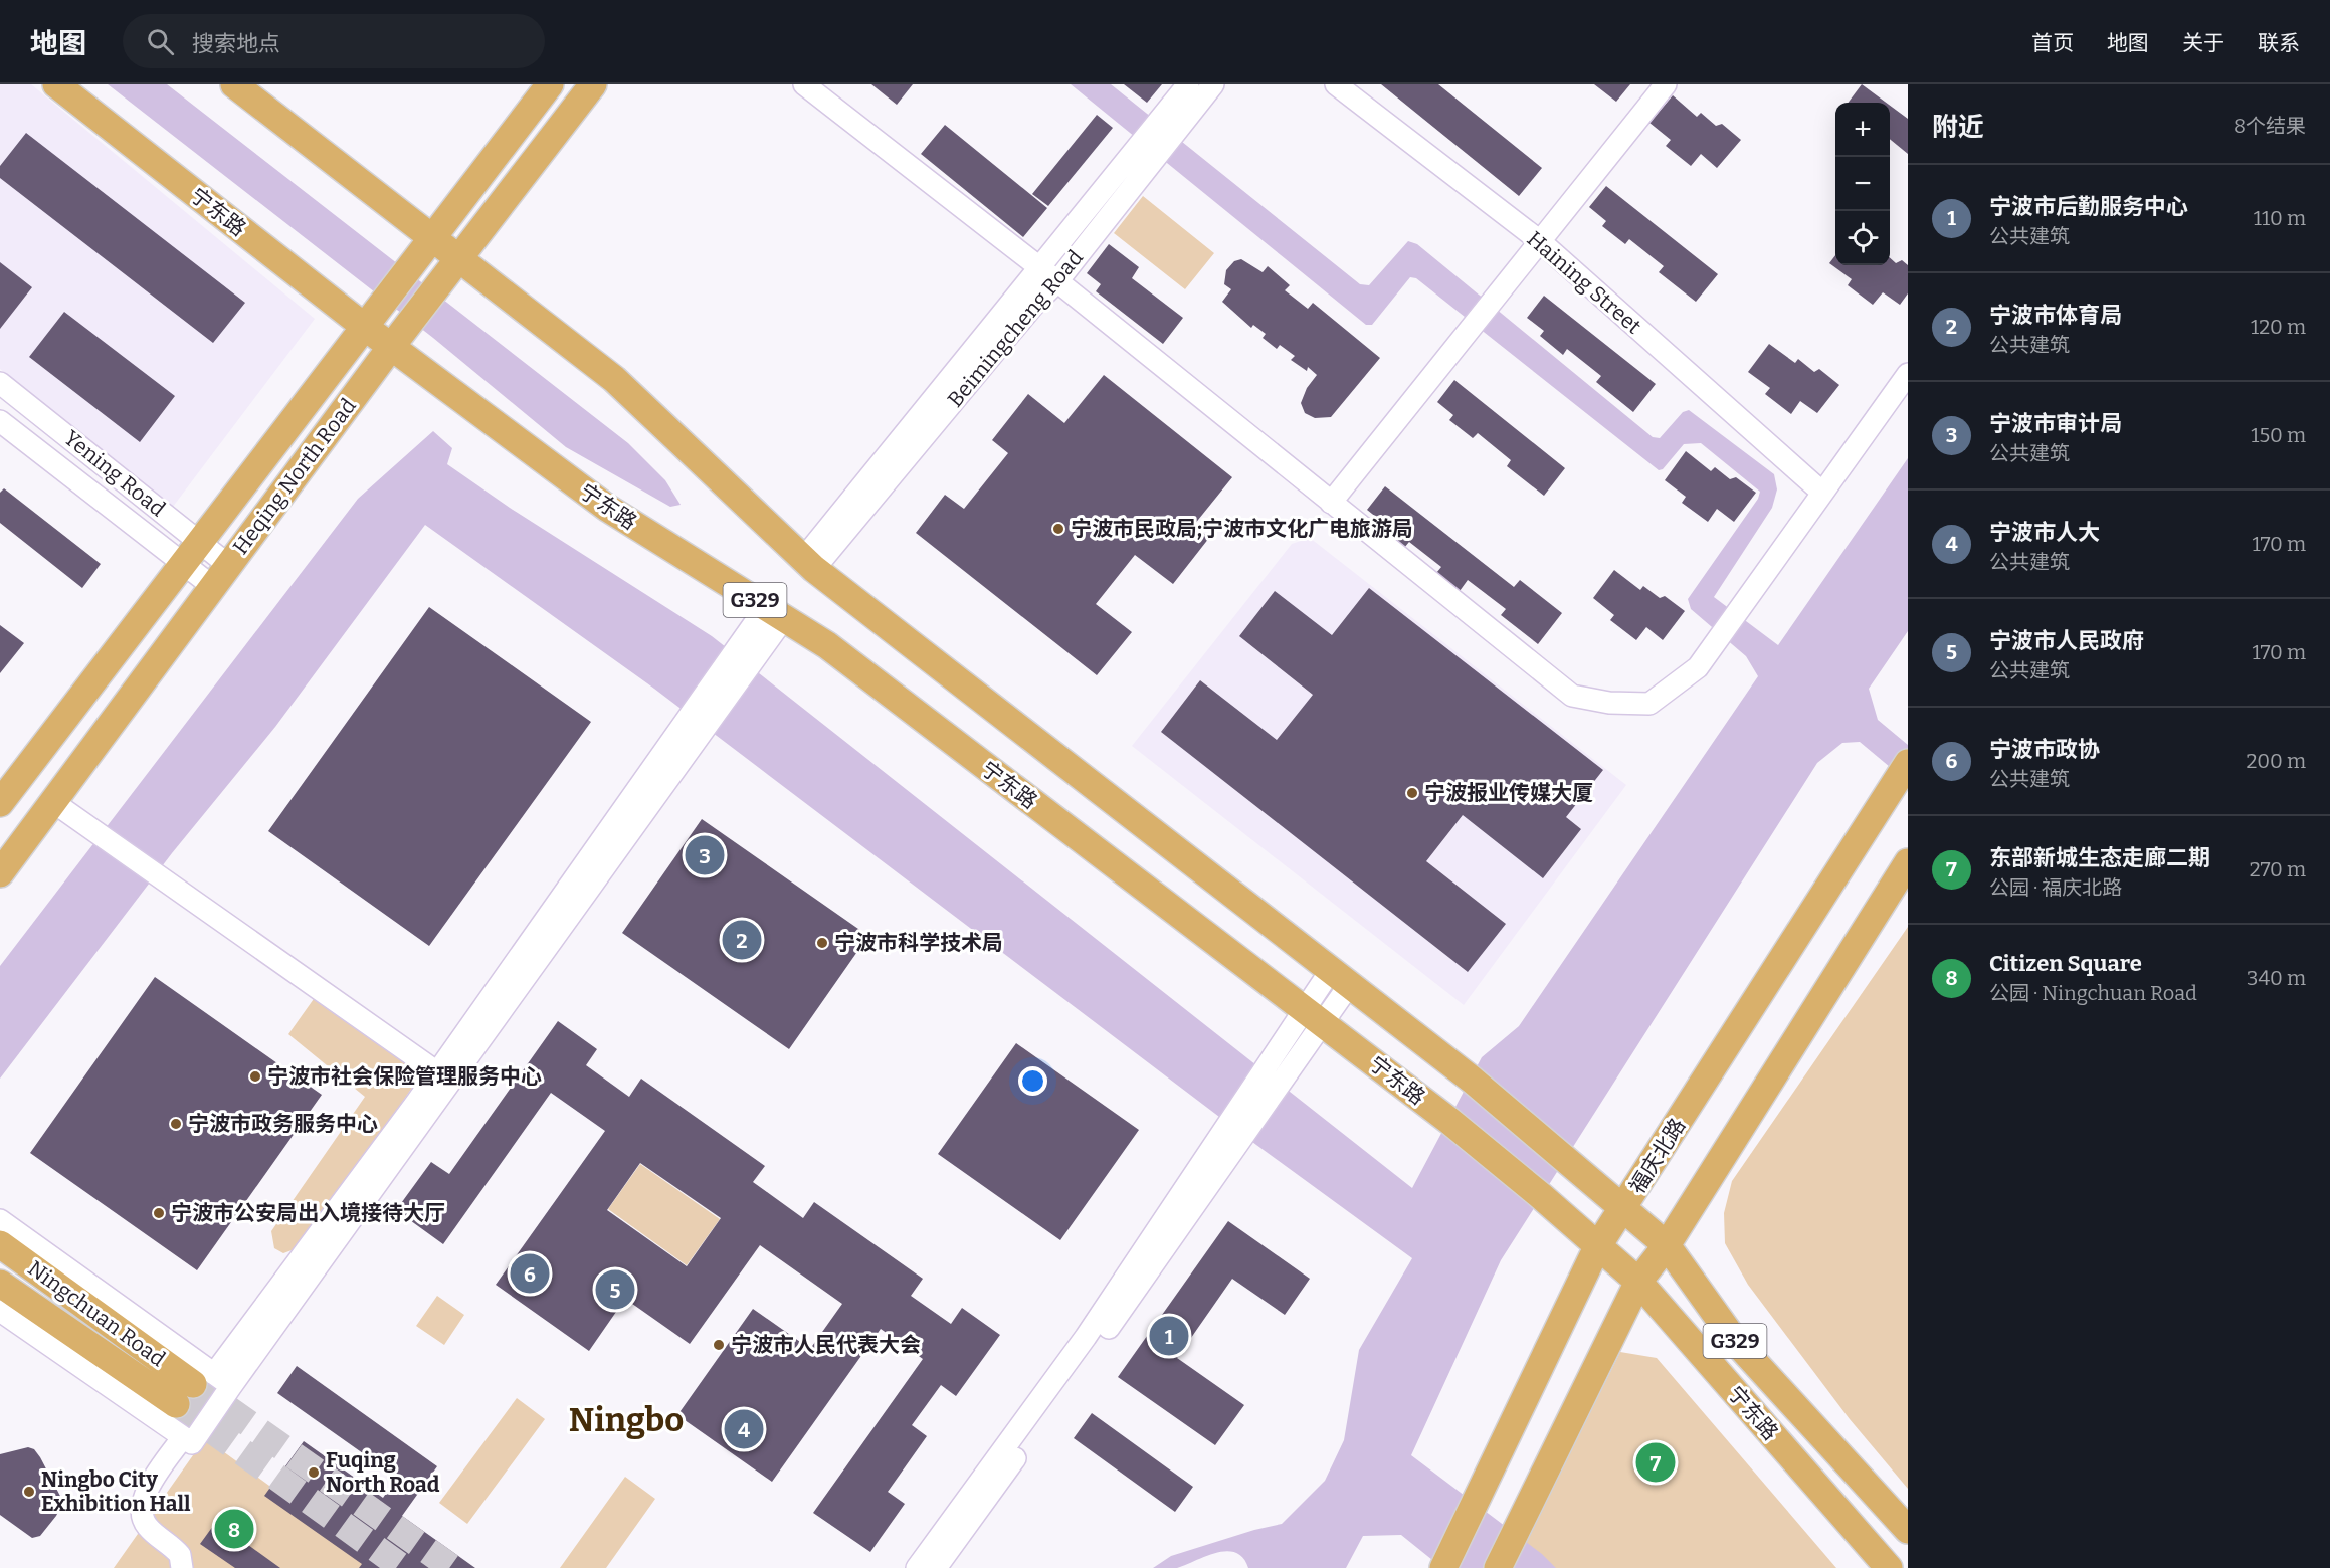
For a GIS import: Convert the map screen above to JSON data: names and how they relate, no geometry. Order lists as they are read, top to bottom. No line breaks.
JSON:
{"streets":{"main road":["宁东路","Heqing North Road","G329","福庆北路","Ningchuan Road"],"street":["Haining Street","Beimingcheng Road","Yening Road"]},"crossings":[["宁东路","Beimingcheng Road"],["宁东路","Heqing North Road"],["宁东路","福庆北路"],["Yening Road","Heqing North Road"]],"districts":["Ningbo"],"places":["宁波市民政局;宁波市文化广电旅游局","宁波报业传媒大厦","宁波市科学技术局","宁波市社会保险管理服务中心","宁波市政务服务中心","宁波市公安局出入境接待大厅","宁波市人民代表大会","Fuqing North Road","Ningbo City Exhibition Hall"],"page":{"header":"地图","search":"搜索地点","nav":["首页","地图","关于","联系"],"heading":["附近","8个结果"],"map_buttons":["+","−"],"list":[{"mark":"1","name":"宁波市后勤服务中心","note":"公共建筑","value":"110 m"},{"mark":"2","name":"宁波市体育局","note":"公共建筑","value":"120 m"},{"mark":"3","name":"宁波市审计局","note":"公共建筑","value":"150 m"},{"mark":"4","name":"宁波市人大","note":"公共建筑","value":"170 m"},{"mark":"5","name":"宁波市人民政府","note":"公共建筑","value":"170 m"},{"mark":"6","name":"宁波市政协","note":"公共建筑","value":"200 m"},{"mark":"7","name":"东部新城生态走廊二期","note":"公园 · 福庆北路","value":"270 m"},{"mark":"8","name":"Citizen Square","note":"公园 · Ningchuan Road","value":"340 m"}],"pins":["3","2","6","5","1","4","7","8"]}}
